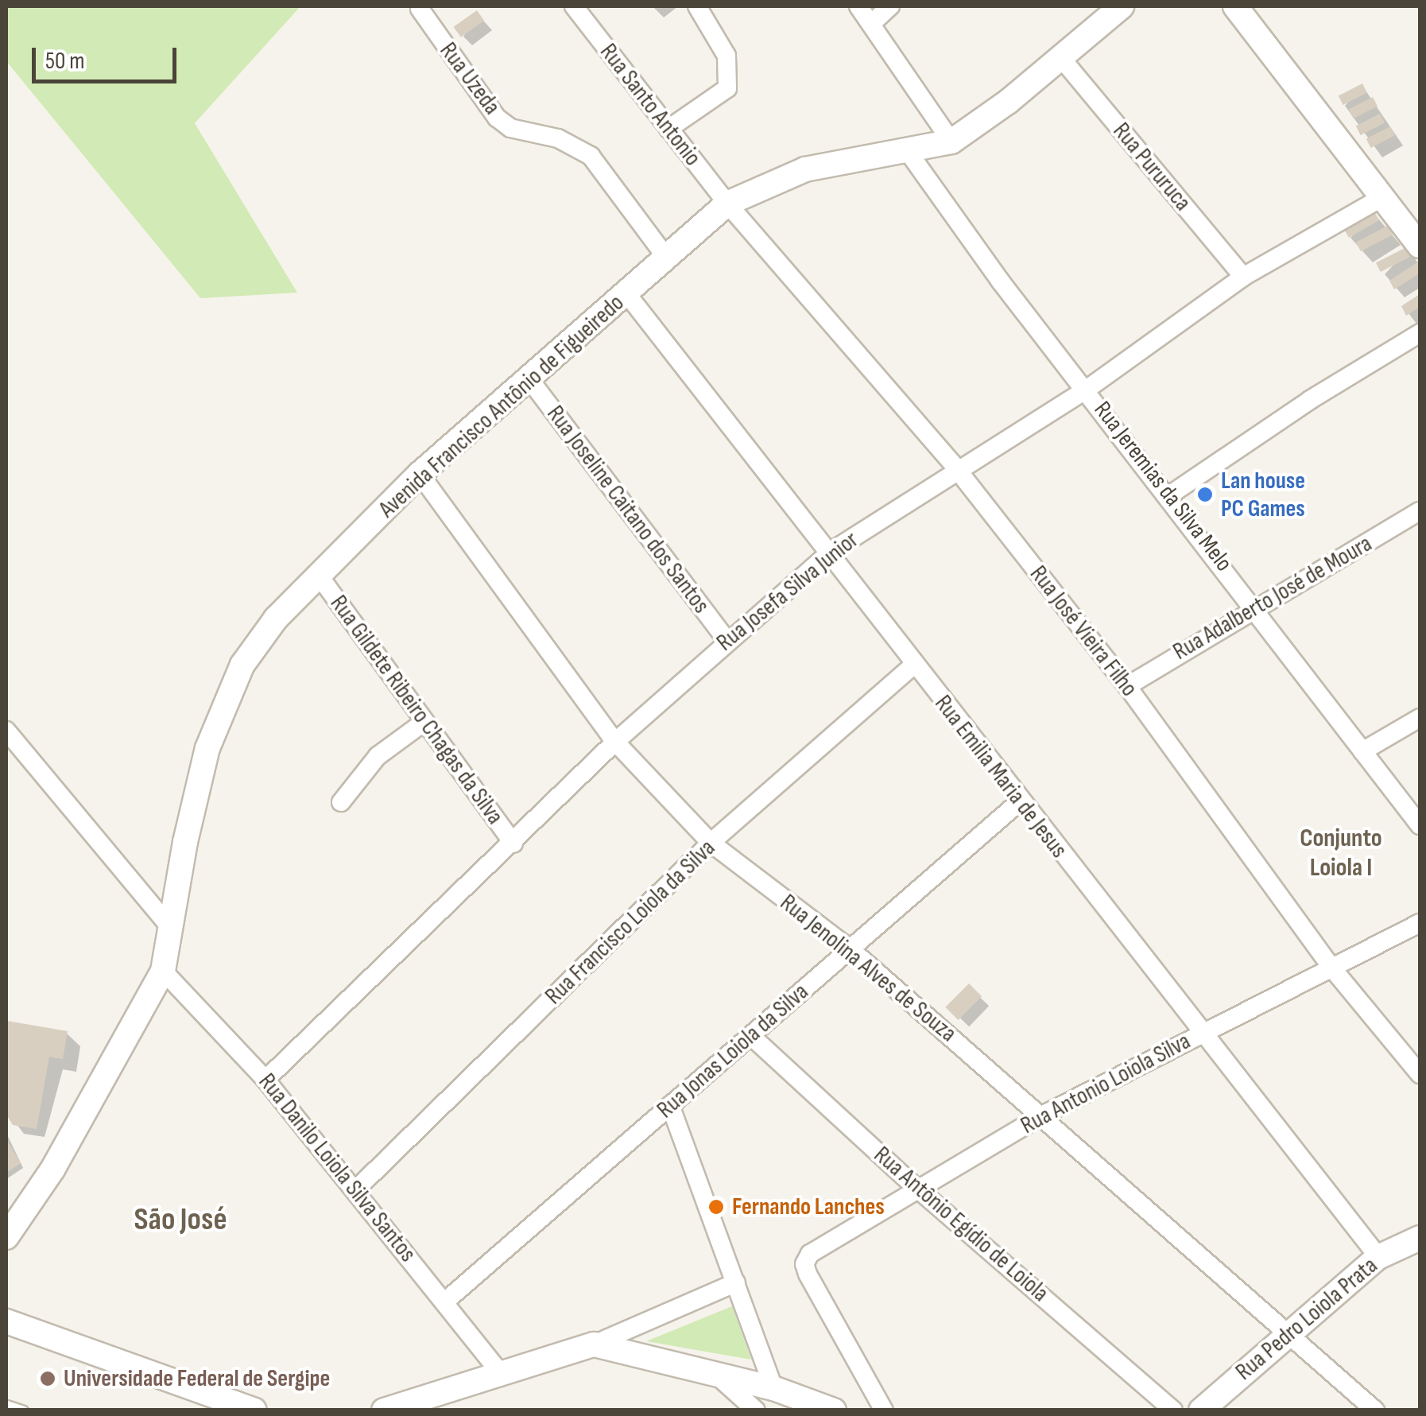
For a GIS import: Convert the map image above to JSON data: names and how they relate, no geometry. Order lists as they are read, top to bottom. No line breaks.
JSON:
{"streets":{"street":["Rua Uzeda","Rua Santo Antonio","Rua Pururuca","Avenida Francisco Antônio de Figueiredo","Rua Jeremias da Silva Melo","Rua Joseline Caitano dos Santos","Rua Josefa Silva Junior","Rua Adalberto José de Moura","Rua José Vieira Filho","Rua Gildete Ribeiro Chagas da Silva","Rua Emilia Maria de Jesus","Rua Francisco Loiola da Silva","Rua Jenolina Alves de Souza","Rua Jonas Loiola da Silva","Rua Antonio Loiola Silva","Rua Danilo Loiola Silva Santos","Rua Antônio Egídio de Loiola","Rua Pedro Loiola Prata"]},"crossings":[["Rua Uzeda","Avenida Francisco Antônio de Figueiredo"],["Rua Santo Antonio","Avenida Francisco Antônio de Figueiredo"],["Rua Santo Antonio","Rua José Vieira Filho"],["Rua Pururuca","Avenida Francisco Antônio de Figueiredo"],["Rua Pururuca","Rua Josefa Silva Junior"],["Avenida Francisco Antônio de Figueiredo","Rua Jeremias da Silva Melo"],["Avenida Francisco Antônio de Figueiredo","Rua Joseline Caitano dos Santos"],["Avenida Francisco Antônio de Figueiredo","Rua José Vieira Filho"],["Avenida Francisco Antônio de Figueiredo","Rua Gildete Ribeiro Chagas da Silva"],["Avenida Francisco Antônio de Figueiredo","Rua Emilia Maria de Jesus"],["Avenida Francisco Antônio de Figueiredo","Rua Jenolina Alves de Souza"],["Avenida Francisco Antônio de Figueiredo","Rua Danilo Loiola Silva Santos"],["Rua Jeremias da Silva Melo","Rua Josefa Silva Junior"],["Rua Jeremias da Silva Melo","Rua Adalberto José de Moura"],["Rua Joseline Caitano dos Santos","Rua Josefa Silva Junior"],["Rua Josefa Silva Junior","Rua José Vieira Filho"],["Rua Josefa Silva Junior","Rua Gildete Ribeiro Chagas da Silva"],["Rua Josefa Silva Junior","Rua Emilia Maria de Jesus"],["Rua Josefa Silva Junior","Rua Jenolina Alves de Souza"],["Rua Josefa Silva Junior","Rua Danilo Loiola Silva Santos"],["Rua Adalberto José de Moura","Rua José Vieira Filho"],["Rua José Vieira Filho","Rua Antonio Loiola Silva"],["Rua Emilia Maria de Jesus","Rua Francisco Loiola da Silva"],["Rua Emilia Maria de Jesus","Rua Jonas Loiola da Silva"],["Rua Emilia Maria de Jesus","Rua Antonio Loiola Silva"],["Rua Emilia Maria de Jesus","Rua Pedro Loiola Prata"],["Rua Francisco Loiola da Silva","Rua Jenolina Alves de Souza"],["Rua Francisco Loiola da Silva","Rua Danilo Loiola Silva Santos"],["Rua Jenolina Alves de Souza","Rua Jonas Loiola da Silva"],["Rua Jenolina Alves de Souza","Rua Antonio Loiola Silva"],["Rua Jenolina Alves de Souza","Rua Pedro Loiola Prata"],["Rua Jonas Loiola da Silva","Rua Danilo Loiola Silva Santos"],["Rua Jonas Loiola da Silva","Rua Antônio Egídio de Loiola"],["Rua Antonio Loiola Silva","Rua Antônio Egídio de Loiola"]],"districts":["Conjunto Loiola I","São José"],"places":["Lan house PC Games","Fernando Lanches","Universidade Federal de Sergipe"],"scale_bar":"50 m"}
